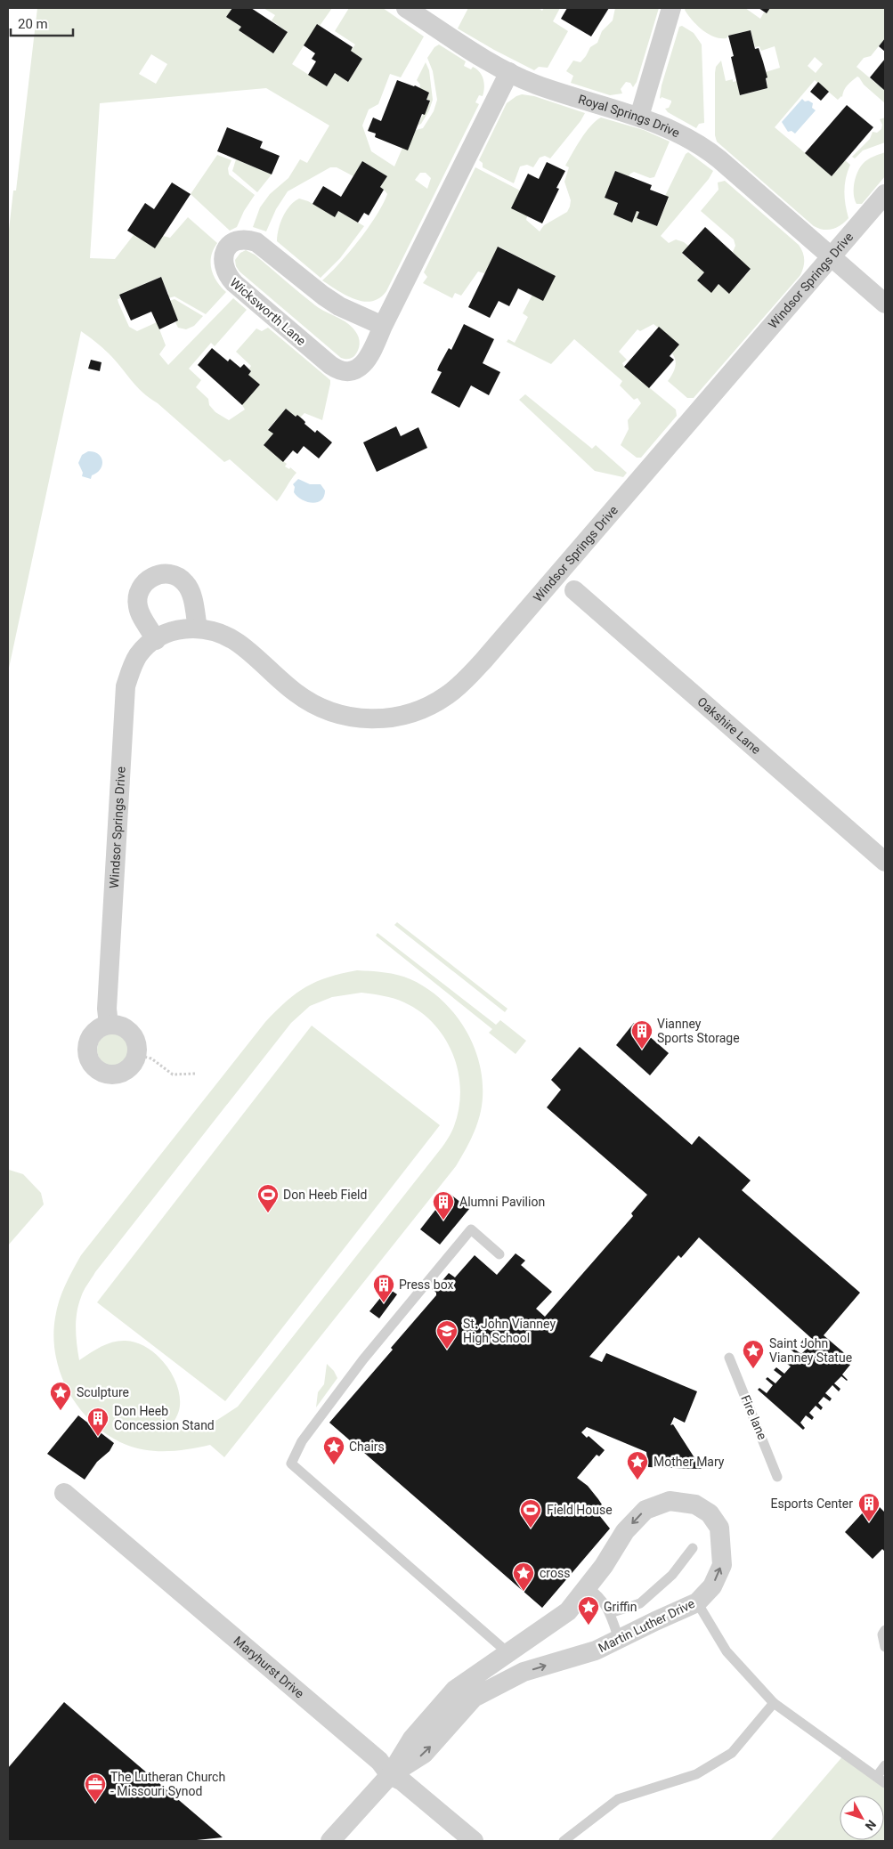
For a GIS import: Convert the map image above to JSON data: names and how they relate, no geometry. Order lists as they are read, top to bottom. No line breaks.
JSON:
{"streets":{"street":["Royal Springs Drive","Windsor Springs Drive","Wicksworth Lane","Oakshire Lane","Martin Luther Drive","Maryhurst Drive"],"lane":["Fire lane"]},"crossings":[["Royal Springs Drive","Windsor Springs Drive"],["Royal Springs Drive","Wicksworth Lane"],["Martin Luther Drive","Maryhurst Drive"]],"places":{"building":["Vianney Sports Storage","Alumni Pavilion","Press box","Don Heeb Concession Stand","Esports Center"],"sports":["Don Heeb Field","Field House"],"school or university":["St. John Vianney High School"],"place":["Saint John Vianney Statue","Sculpture","Chairs","Mother Mary","cross","Griffin"],"office":["The Lutheran Church - Missouri Synod"]},"scale_bar":"20 m","north":"bottom right"}
